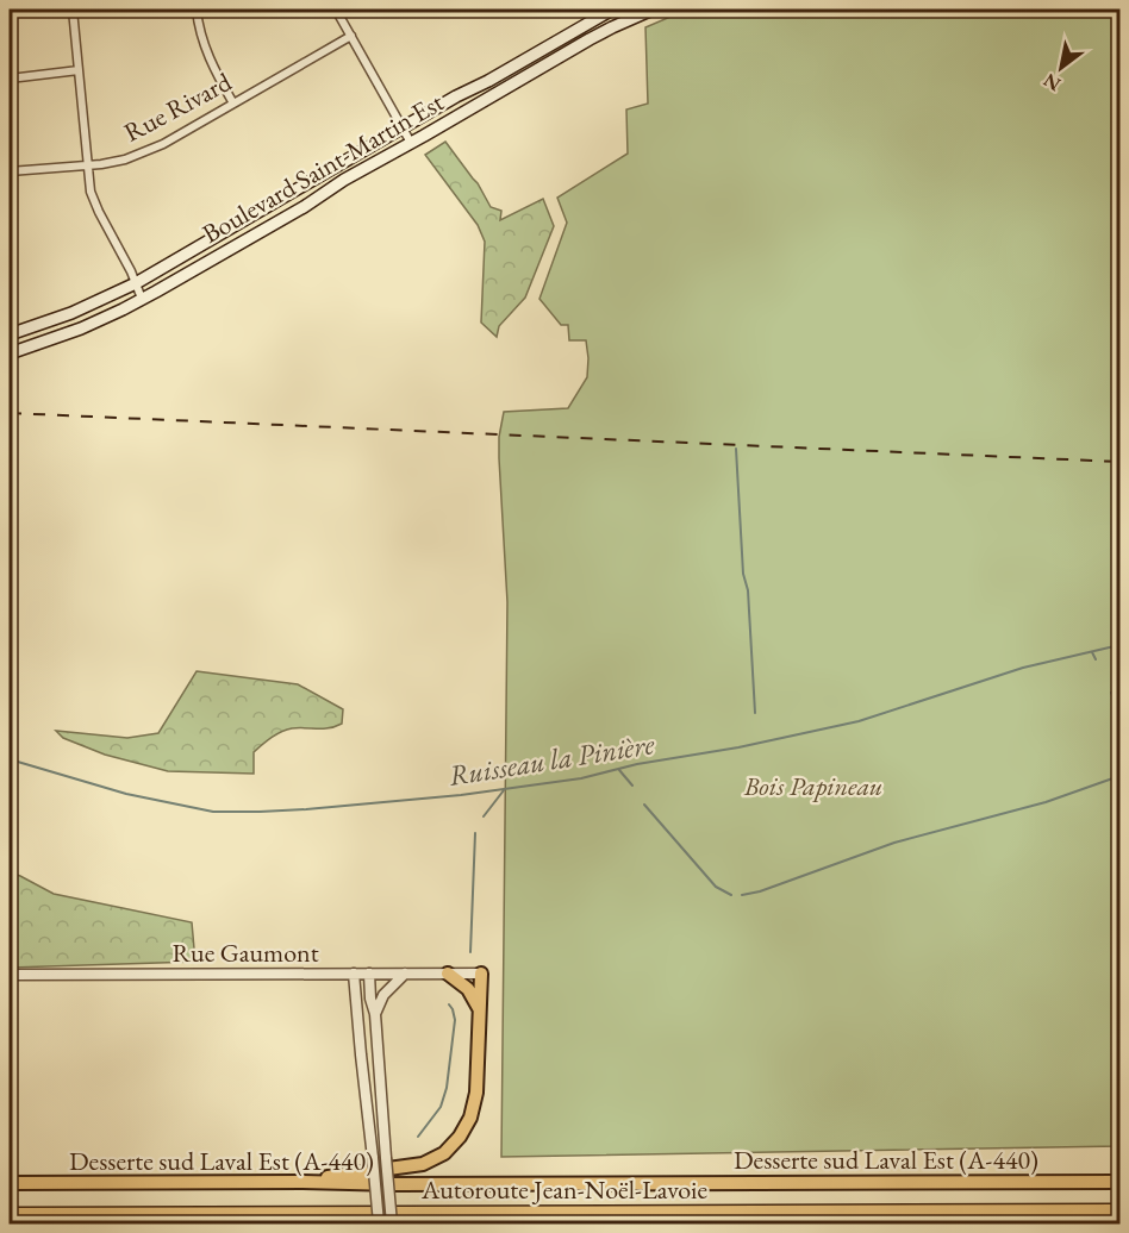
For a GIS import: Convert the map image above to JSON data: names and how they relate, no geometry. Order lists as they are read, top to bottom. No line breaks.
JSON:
{"streets":{"highway":["Desserte sud Laval Est (A-440)","Autoroute Jean-Noël-Lavoie"],"main road":["Boulevard Saint-Martin Est"],"street":["Rue Rivard","Rue Gaumont"]},"water":["Ruisseau la Pinière"],"parks":["Bois Papineau"],"north":"bottom left"}
